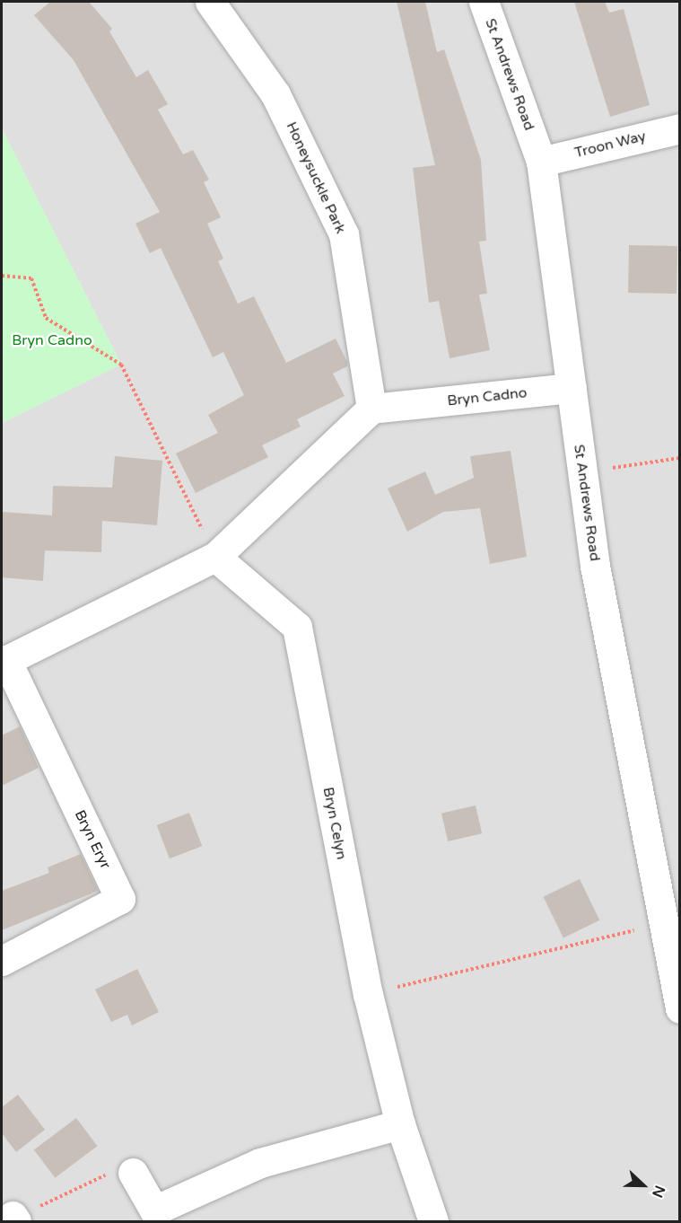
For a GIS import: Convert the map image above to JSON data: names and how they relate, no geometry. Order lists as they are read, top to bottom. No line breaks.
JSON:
{"streets":{"street":["St Andrews Road","Troon Way","Honeysuckle Park","Bryn Cadno","Bryn Celyn","Bryn Eryr"]},"crossings":[["St Andrews Road","Troon Way"],["St Andrews Road","Bryn Cadno"],["Honeysuckle Park","Bryn Cadno"]],"parks":["Bryn Cadno"],"north":"right"}
